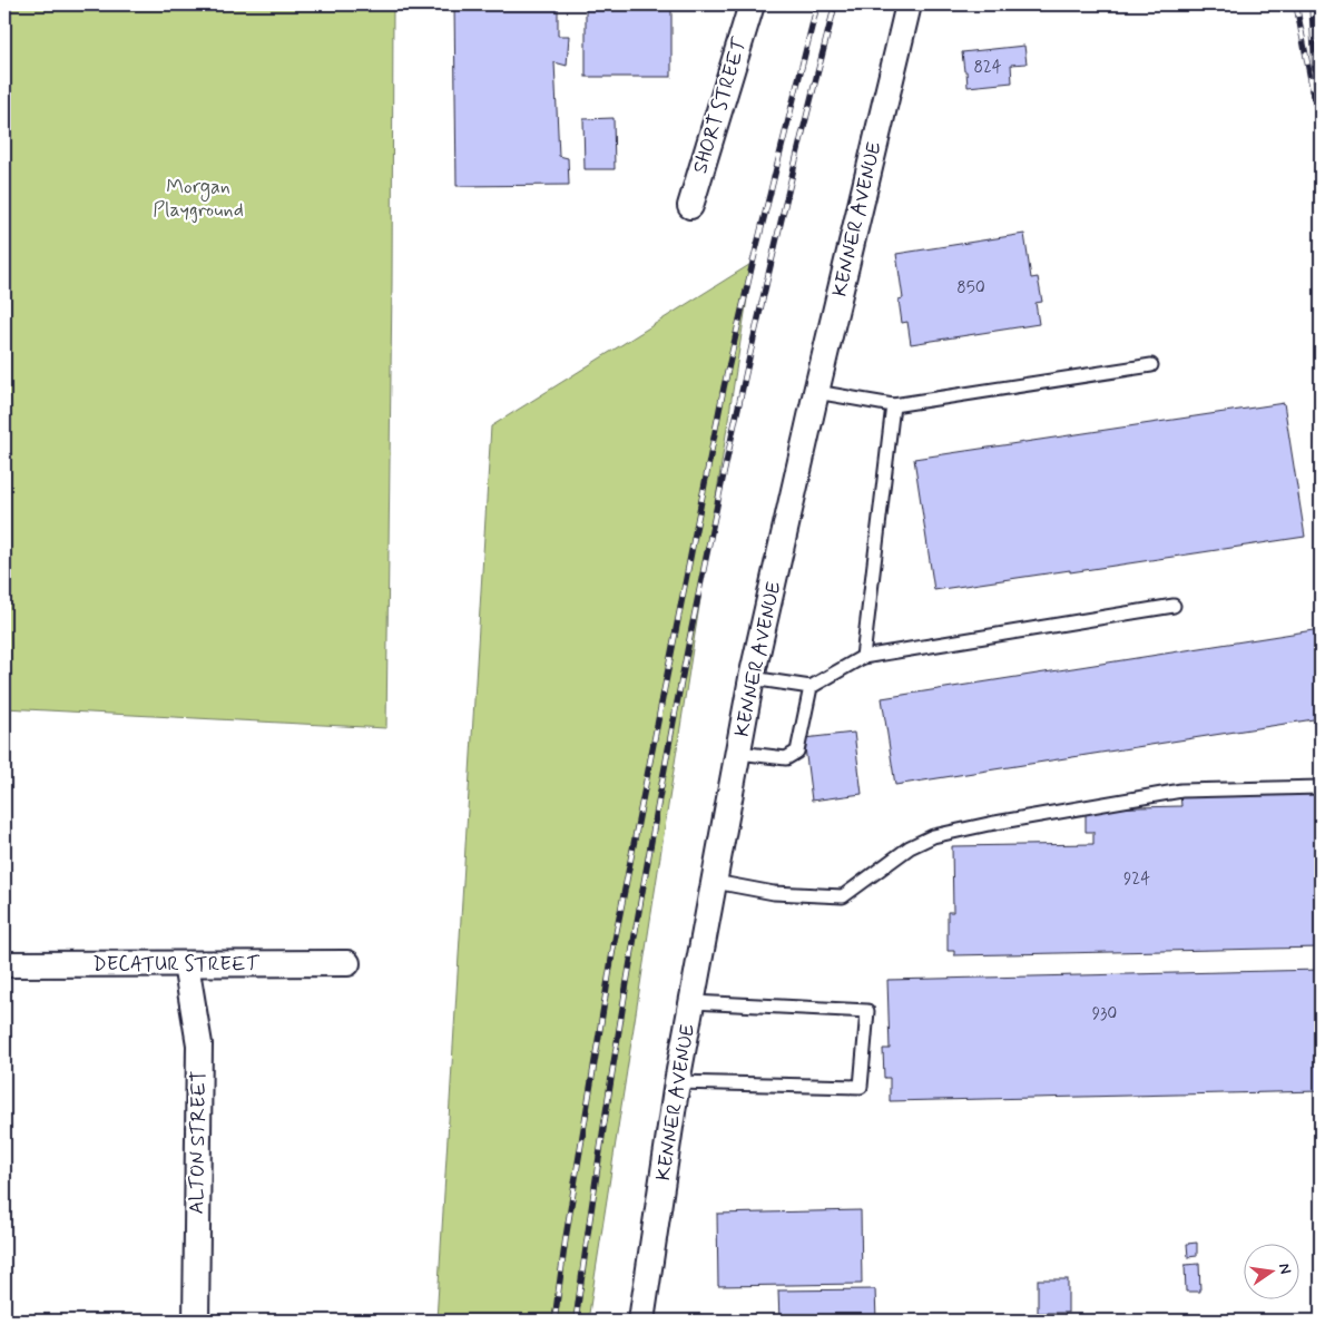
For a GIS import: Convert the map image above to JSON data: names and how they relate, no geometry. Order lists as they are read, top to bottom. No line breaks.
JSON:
{"streets":{"street":["SHORT STREET","KENNER AVENUE","DECATUR STREET","ALTON STREET"]},"crossings":[["DECATUR STREET","ALTON STREET"]],"parks":["Morgan Playground"],"house_numbers":["824","850","924","930"],"north":"right"}
